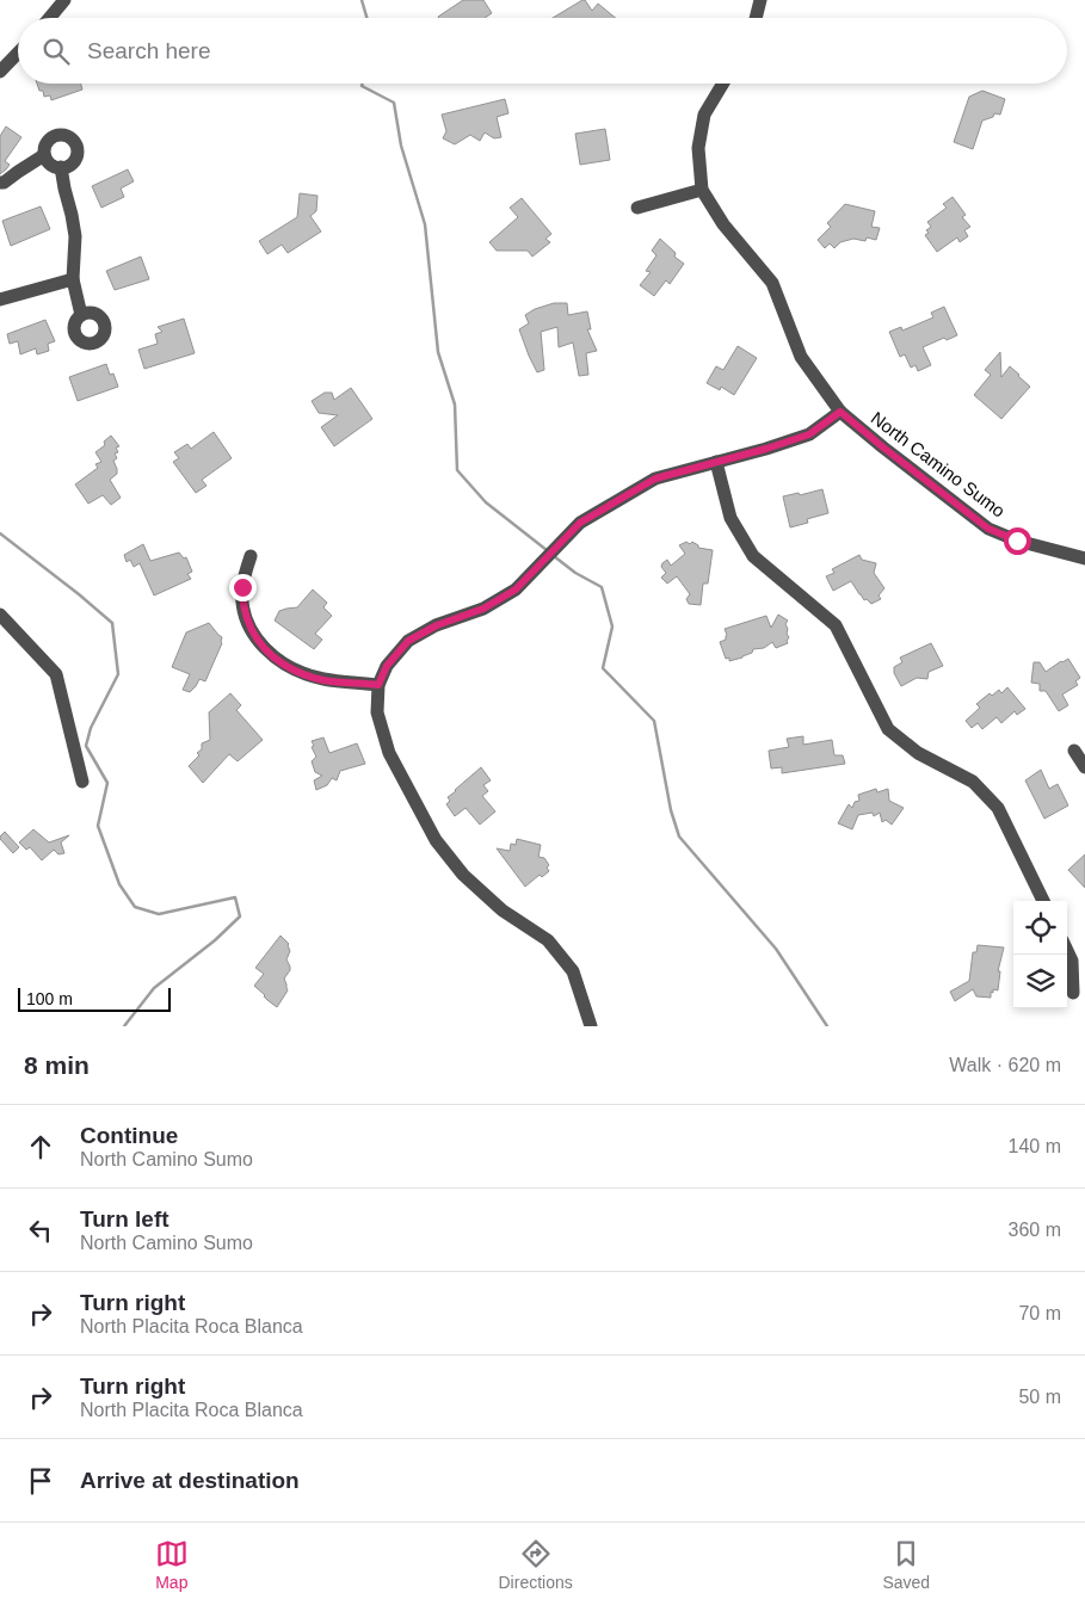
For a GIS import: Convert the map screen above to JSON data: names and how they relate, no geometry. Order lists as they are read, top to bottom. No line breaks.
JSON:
{"streets":{"street":["North Camino Sumo"]},"scale_bar":"100 m","page":{"search":"Search here","scale":"100 m","heading":["8 min","Walk · 620 m"],"list":[["Continue","North Camino Sumo","140 m"],["Turn left","North Camino Sumo","360 m"],["Turn right","North Placita Roca Blanca","70 m"],["Turn right","North Placita Roca Blanca","50 m"],"Arrive at destination"],"nav":["Map","Directions","Saved"]}}
